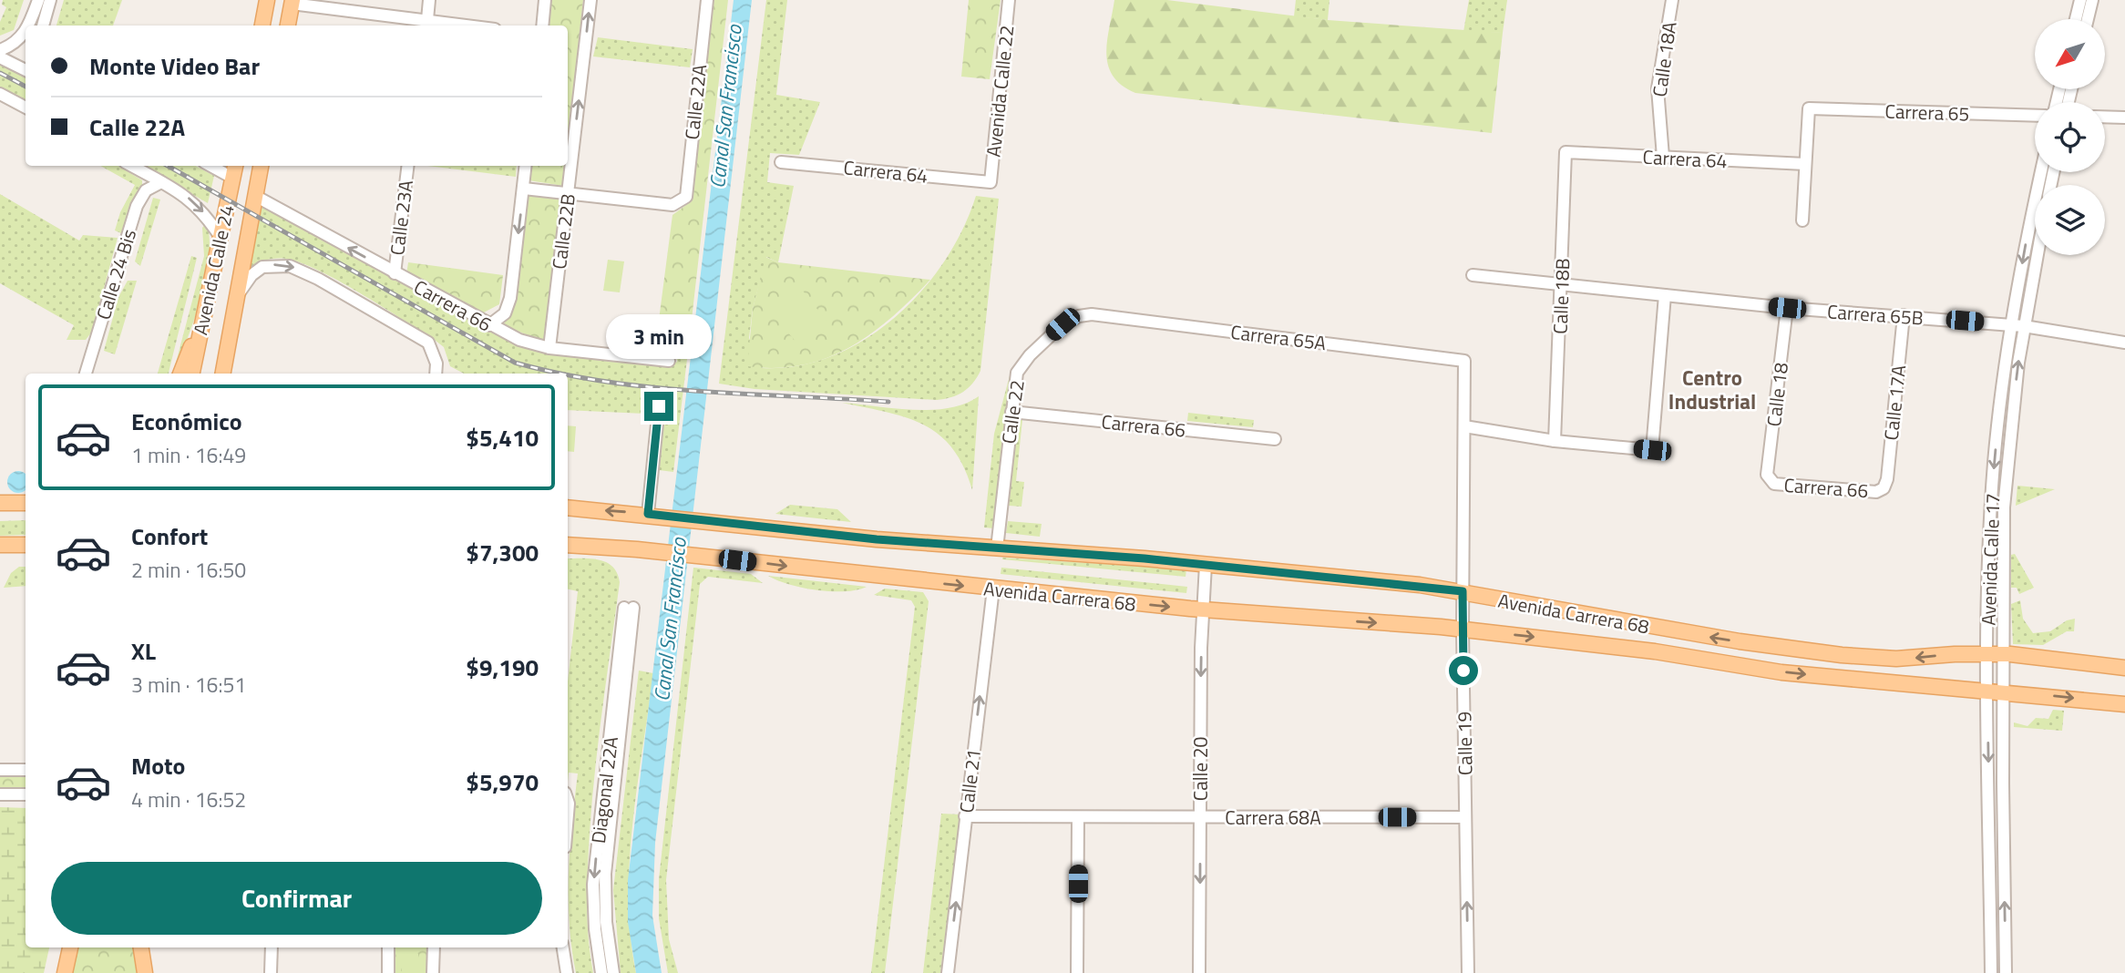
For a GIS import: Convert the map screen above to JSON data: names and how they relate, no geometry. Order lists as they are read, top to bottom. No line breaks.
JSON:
{"streets":{"main road":["Avenida Calle 24","Avenida Carrera 68"],"street":["Calle 18A","Avenida Calle 22","Calle 22A","Carrera 65","Carrera 64","Calle 23A","Calle 22B","Calle 24 Bis","Calle 18B","Carrera 66","Carrera 65B","Carrera 65A","Calle 18","Calle 17A","Calle 22","Avenida Calle 17","Calle 19","Calle 20","Calle 21","Diagonal 22A","Carrera 68A"]},"crossings":[["Calle 18A","Carrera 64"],["Avenida Calle 22","Carrera 64"],["Calle 22A","Calle 22B"],["Carrera 65","Carrera 64"],["Carrera 64","Calle 18B"],["Calle 23A","Carrera 66"],["Calle 22B","Carrera 66"],["Avenida Calle 24","Carrera 66"],["Calle 18B","Carrera 65B"],["Carrera 66","Calle 18"],["Carrera 66","Calle 17A"],["Carrera 66","Calle 22"],["Carrera 65B","Calle 18"],["Carrera 65B","Calle 17A"],["Carrera 65B","Avenida Calle 17"],["Carrera 65A","Calle 22"],["Carrera 65A","Calle 19"],["Calle 22","Avenida Carrera 68"],["Avenida Calle 17","Avenida Carrera 68"],["Avenida Carrera 68","Calle 19"],["Avenida Carrera 68","Calle 20"],["Avenida Carrera 68","Calle 21"],["Calle 19","Carrera 68A"],["Calle 20","Carrera 68A"],["Calle 21","Carrera 68A"]],"one_way":["Calle 22B","Calle 20","Calle 21"],"districts":["Centro Industrial"],"water":["Canal San Francisco"],"north":"bottom left","page":{"banner":["Monte Video Bar","Calle 22A"],"bubble":"3 min","list":[{"name":"Económico","note":"1 min · 16:49","value":"$5,410"},{"name":"Confort","note":"2 min · 16:50","value":"$7,300"},{"name":"XL","note":"3 min · 16:51","value":"$9,190"},{"name":"Moto","note":"4 min · 16:52","value":"$5,970"}],"buttons":"Confirmar"}}
